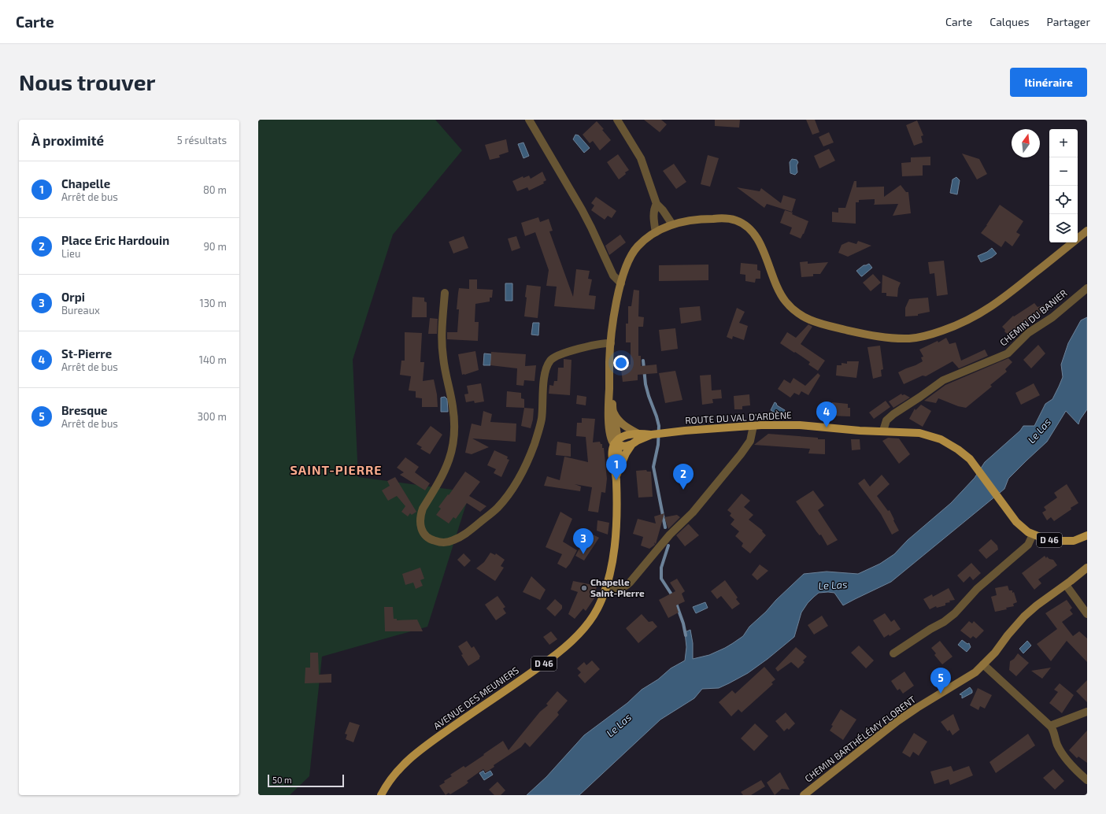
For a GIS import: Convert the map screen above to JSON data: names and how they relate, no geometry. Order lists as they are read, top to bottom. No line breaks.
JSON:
{"streets":{"main road":["ROUTE DU VAL D'ARDÈNE","D 46","AVENUE DES MEUNIERS"],"street":["CHEMIN DU BANIER","CHEMIN BARTHÉLÉMY FLORENT"]},"crossings":[["CHEMIN DU BANIER","ROUTE DU VAL D'ARDÈNE"],["ROUTE DU VAL D'ARDÈNE","D 46"],["D 46","AVENUE DES MEUNIERS"]],"districts":["SAINT-PIERRE"],"water":["Le Las"],"places":["Chapelle Saint-Pierre"],"scale_bar":"50 m","north":"top","page":{"header":"Carte","nav":["Carte","Calques","Partager"],"buttons":"Itinéraire","title":"Nous trouver","heading":["À proximité","5 résultats"],"map_buttons":["+","−"],"list":[{"mark":"1","name":"Chapelle","note":"Arrêt de bus","value":"80 m"},{"mark":"2","name":"Place Eric Hardouin","note":"Lieu","value":"90 m"},{"mark":"3","name":"Orpi","note":"Bureaux","value":"130 m"},{"mark":"4","name":"St-Pierre","note":"Arrêt de bus","value":"140 m"},{"mark":"5","name":"Bresque","note":"Arrêt de bus","value":"300 m"}],"pins":["4","1","2","3","5"],"scale":"50 m"}}
